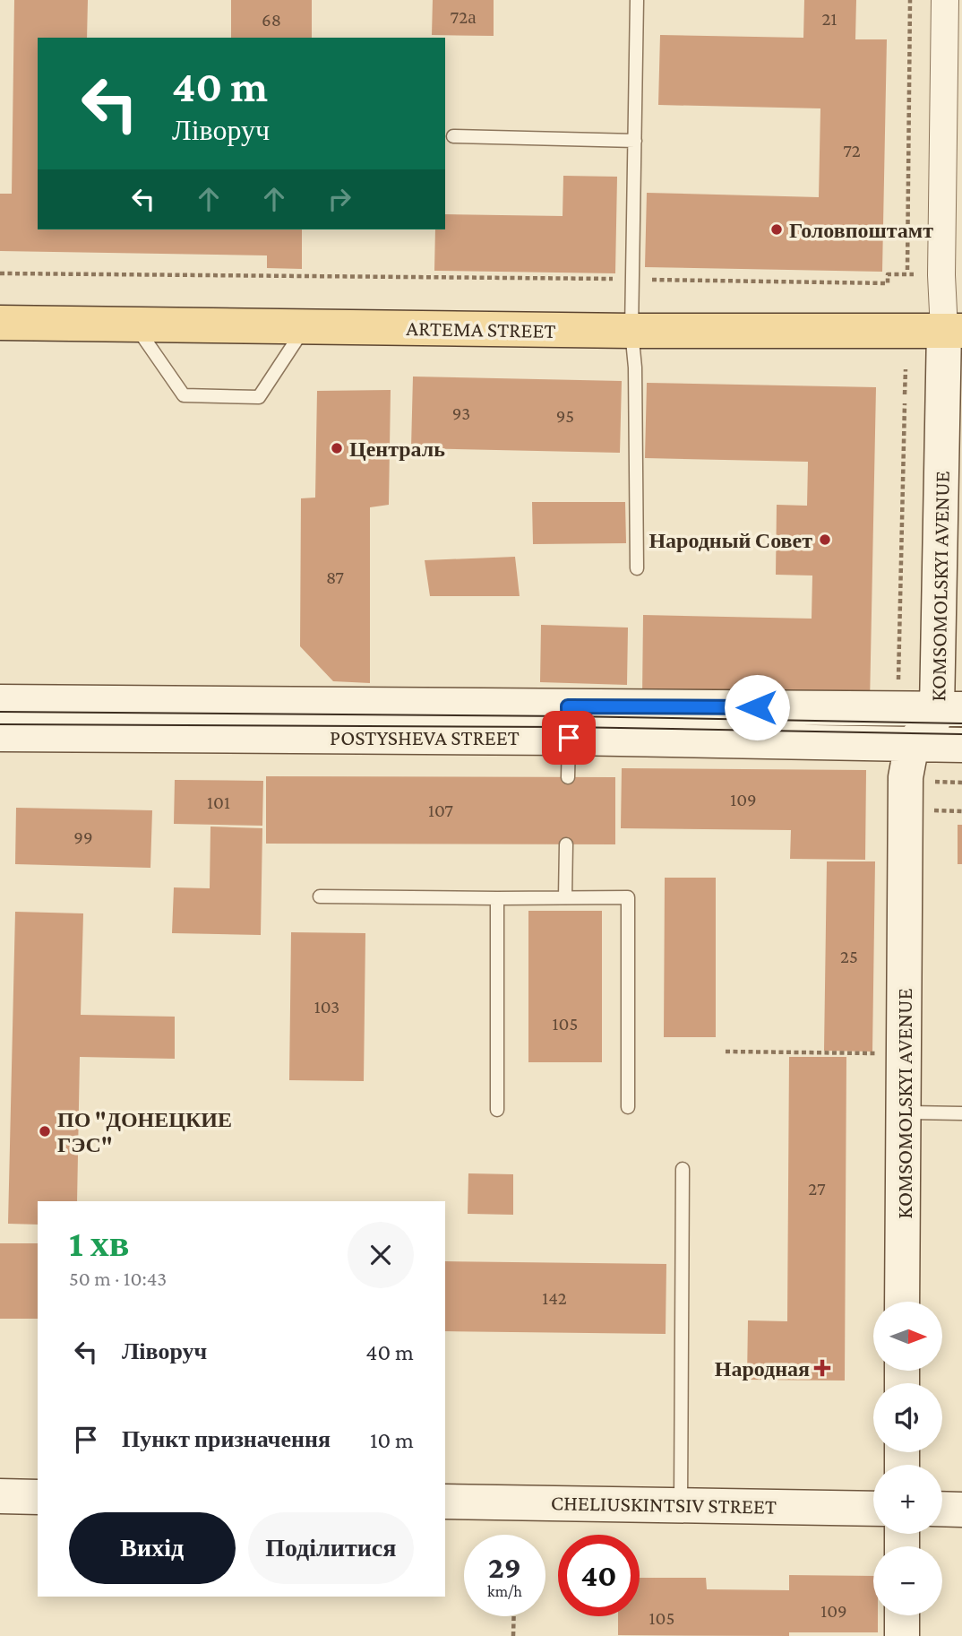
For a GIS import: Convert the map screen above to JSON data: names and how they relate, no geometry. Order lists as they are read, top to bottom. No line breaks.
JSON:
{"streets":{"main road":["ARTEMA STREET"],"street":["KOMSOMOLSKYI AVENUE","POSTYSHEVA STREET","CHELIUSKINTSIV STREET"]},"crossings":[["ARTEMA STREET","KOMSOMOLSKYI AVENUE"],["KOMSOMOLSKYI AVENUE","POSTYSHEVA STREET"]],"places":{"other":["Головпоштамт","Централь","Народный Совет","ПО \"ДОНЕЦКИЕ ГЭС\""],"health":["Народная"]},"house_numbers":["72а","21","68","72","93","95","87","109","101","107","99","25","103","105","27","142","109","105"],"north":"right","page":{"turn":["40 m","Ліворуч"],"heading":["1 хв","50 m · 10:43"],"map_buttons":["+","−"],"list":[{"name":"Ліворуч","value":"40 m"},{"name":"Пункт призначення","value":"10 m"}],"buttons":["Вихід","Поділитися"],"speed":"29 km/h","limit":"40"}}
